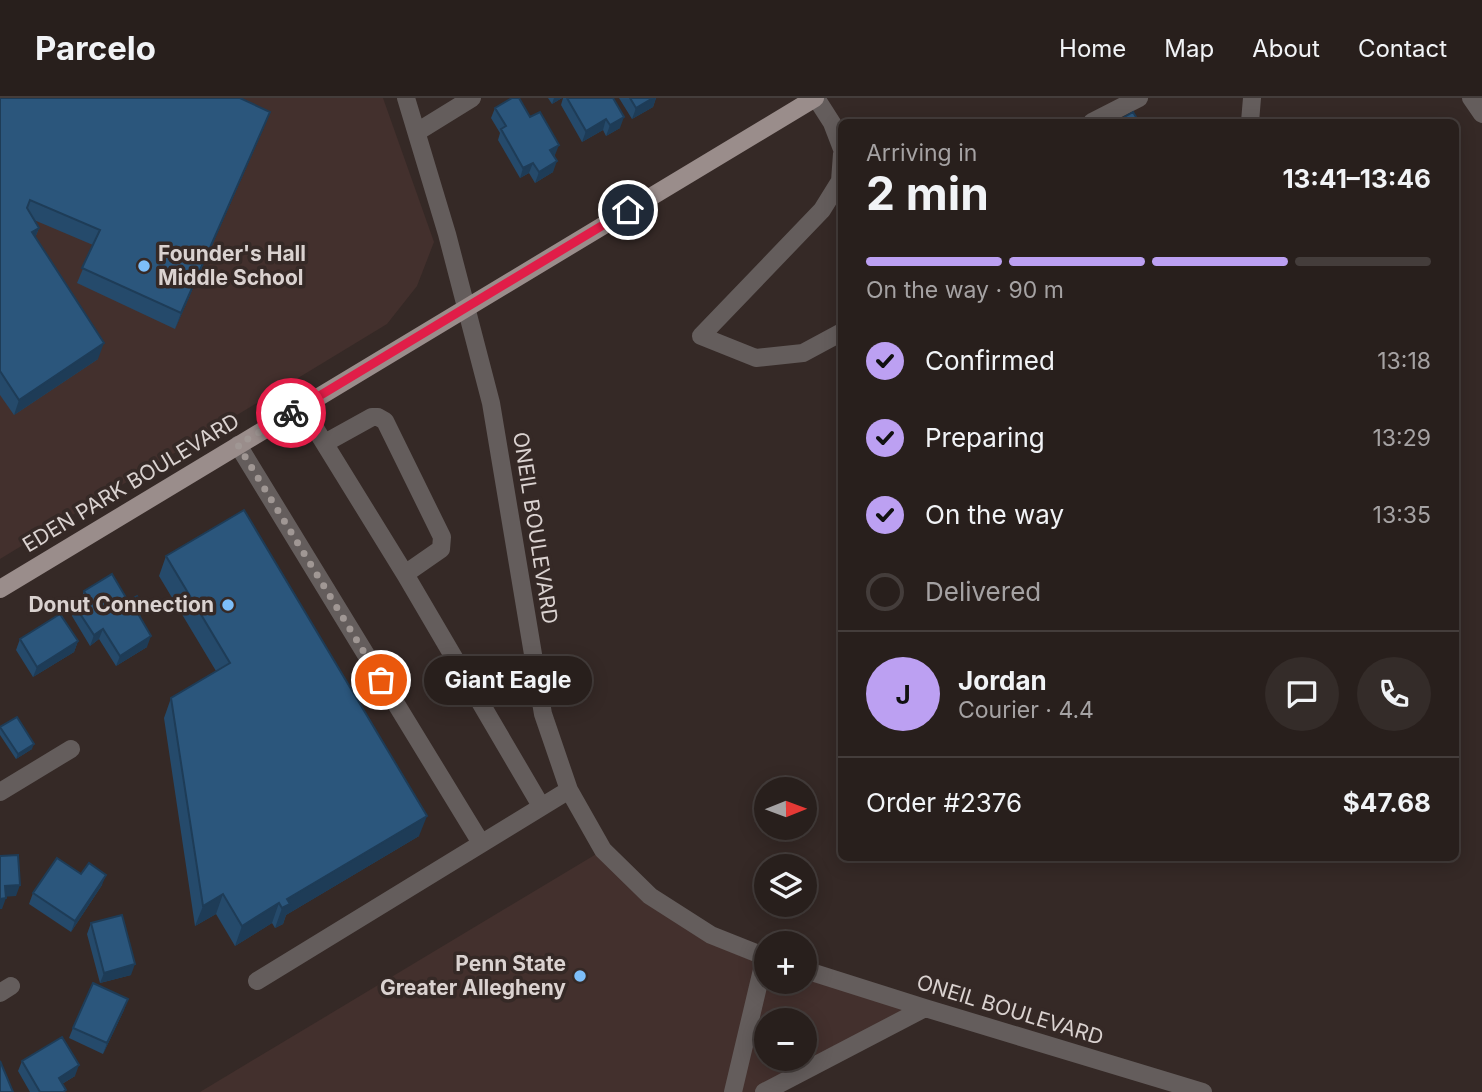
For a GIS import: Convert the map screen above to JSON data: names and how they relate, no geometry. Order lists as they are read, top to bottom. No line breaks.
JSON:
{"streets":{"main road":["EDEN PARK BOULEVARD"],"street":["ONEIL BOULEVARD"]},"crossings":[["EDEN PARK BOULEVARD","ONEIL BOULEVARD"]],"places":["Founder's Hall Middle School","Donut Connection","Giant Eagle","Penn State Greater Allegheny"],"north":"right","page":{"header":"Parcelo","nav":["Home","Map","About","Contact"],"heading":["2 min","Arriving in","13:41–13:46"],"panel":["Jordan","Courier · 4.4","Order #2376","$47.68"],"bar":"On the way · 90 m","list":[["Confirmed","13:18"],["Preparing","13:29"],["On the way","13:35"],"Delivered"],"bubble":"Giant Eagle","round":"J","map_buttons":["+","−"]}}
